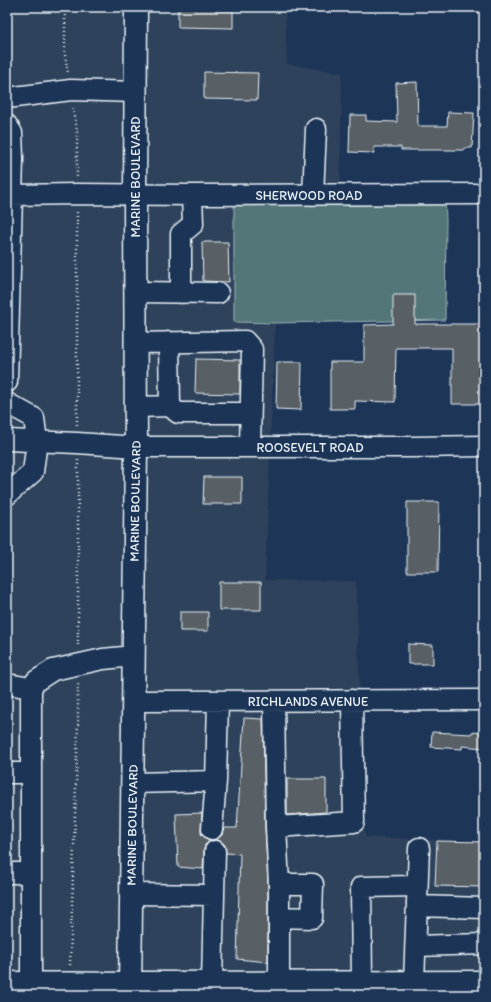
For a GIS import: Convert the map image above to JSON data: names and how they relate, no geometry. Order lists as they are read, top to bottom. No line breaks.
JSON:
{"streets":{"main road":["MARINE BOULEVARD"],"street":["SHERWOOD ROAD","ROOSEVELT ROAD","RICHLANDS AVENUE"]},"crossings":[["MARINE BOULEVARD","SHERWOOD ROAD"],["MARINE BOULEVARD","ROOSEVELT ROAD"],["MARINE BOULEVARD","RICHLANDS AVENUE"]]}
